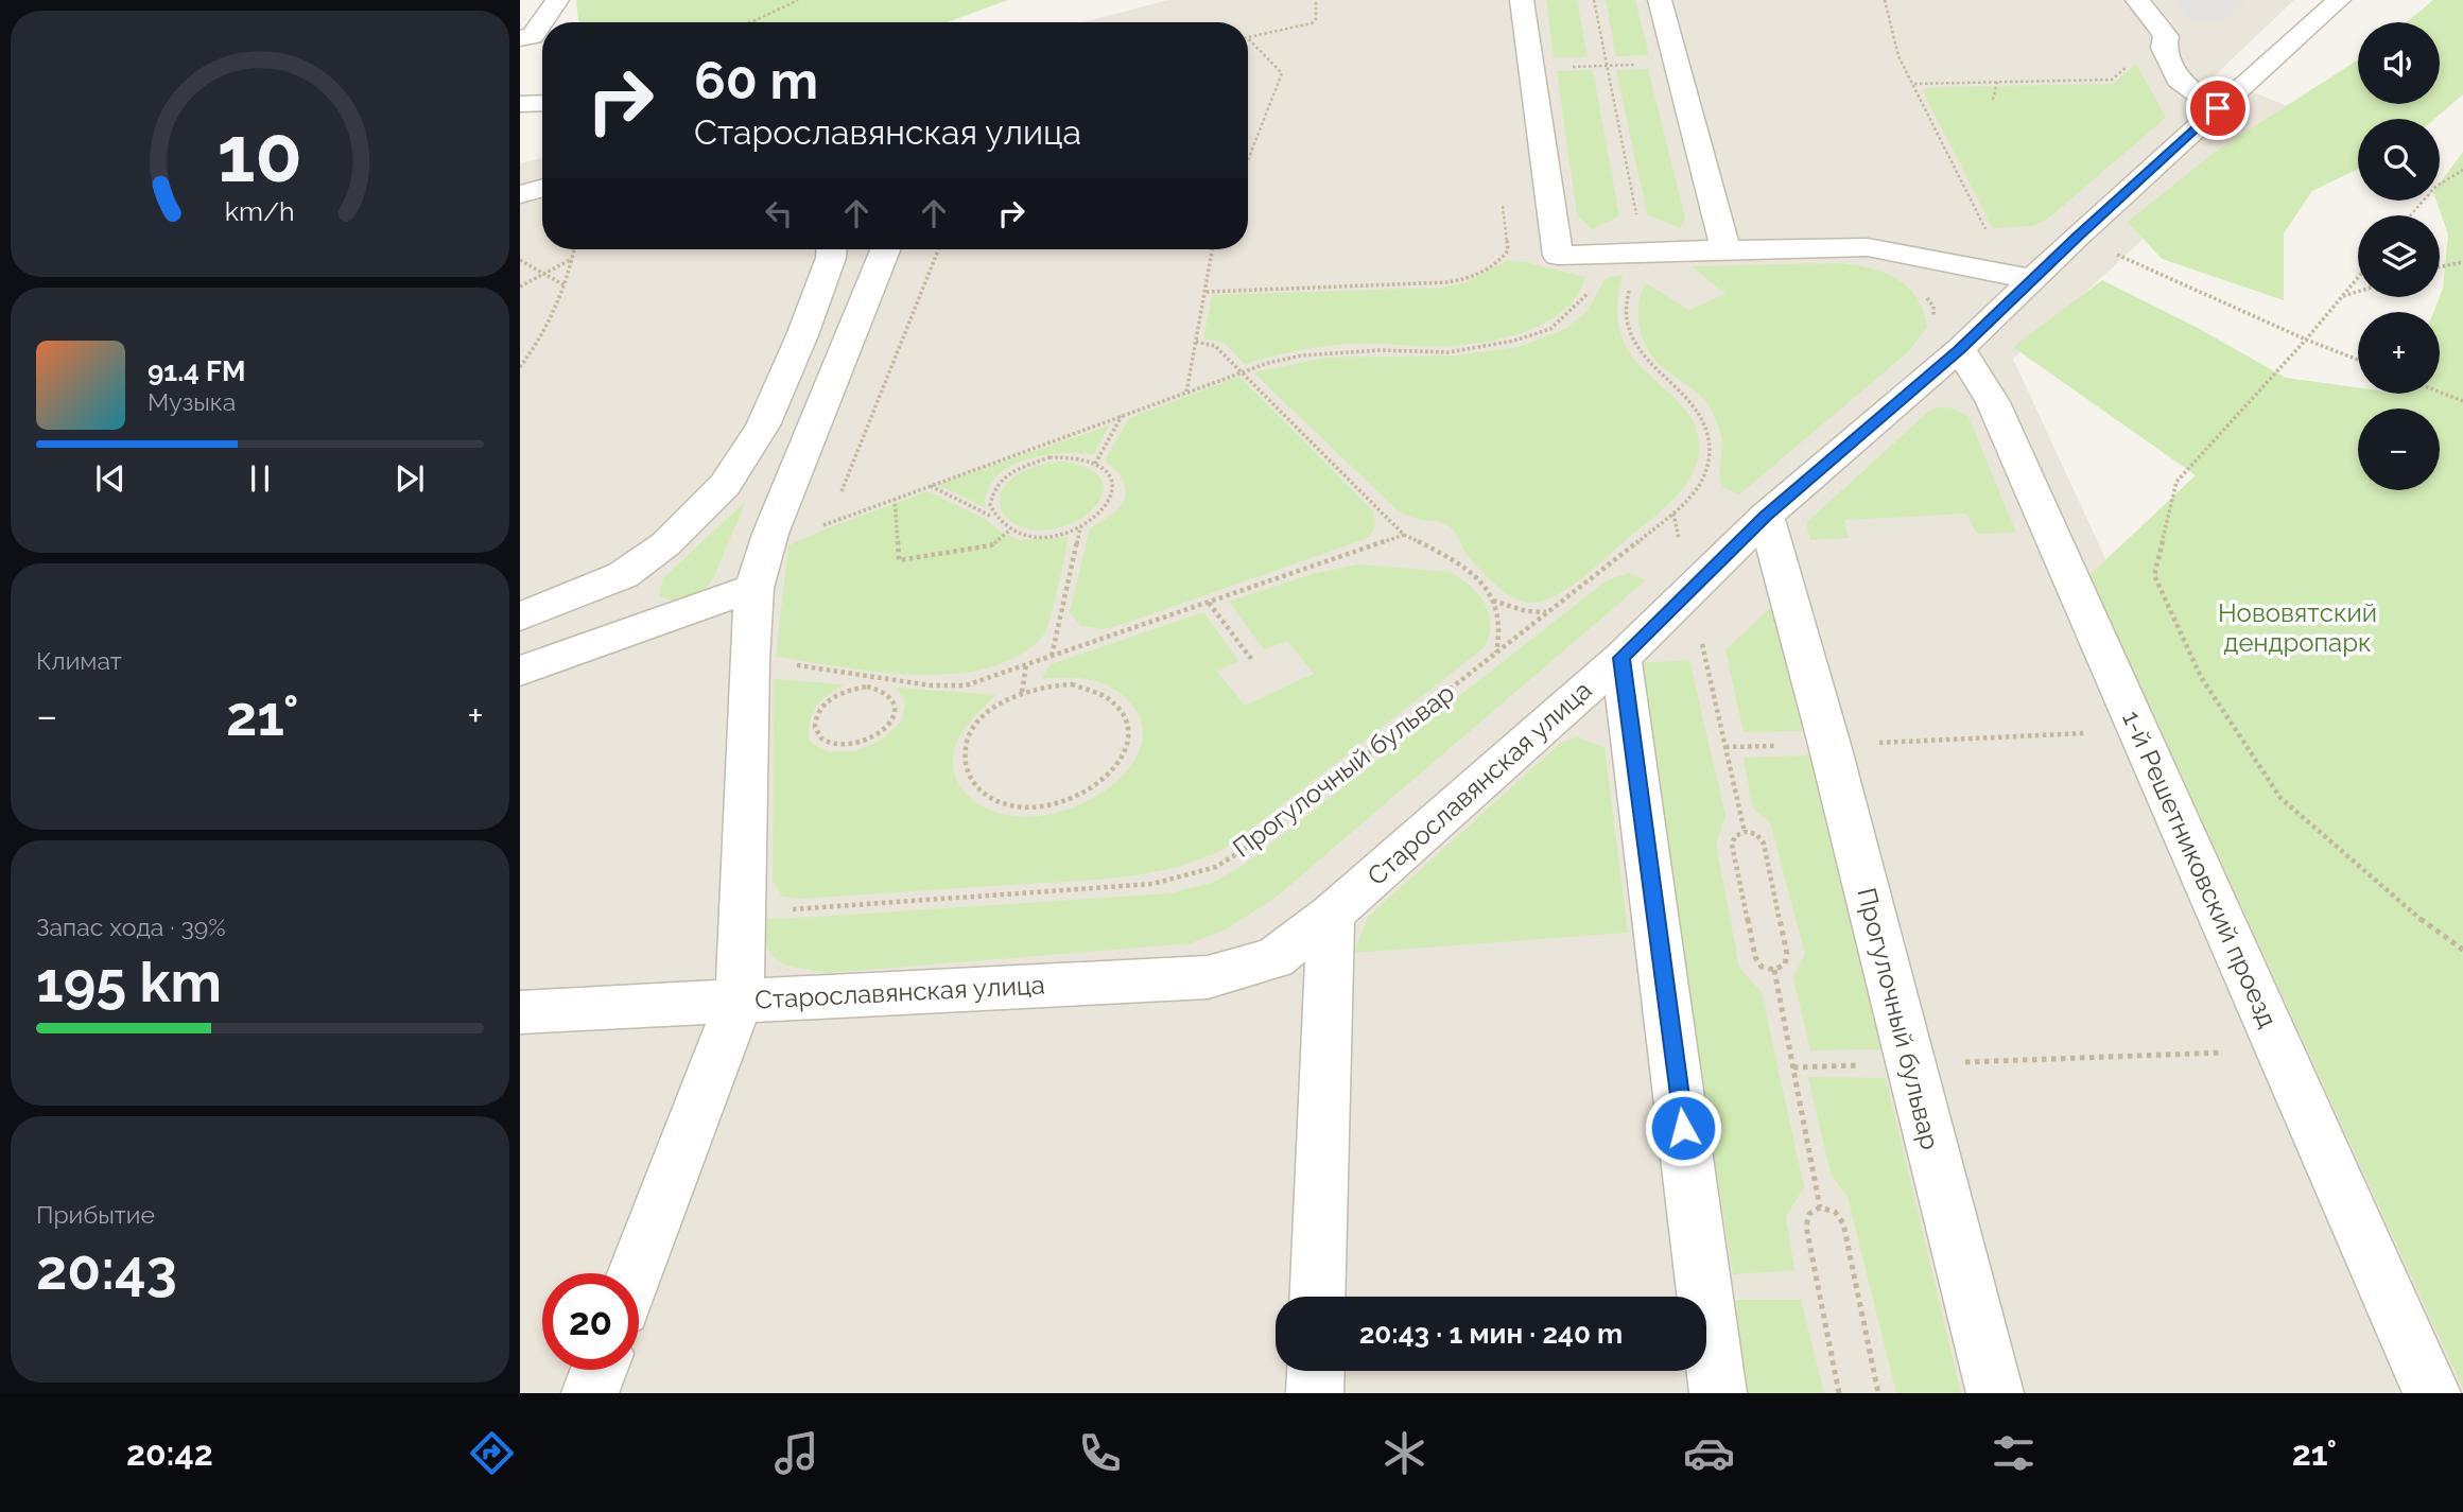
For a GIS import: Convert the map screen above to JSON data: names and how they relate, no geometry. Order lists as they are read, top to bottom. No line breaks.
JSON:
{"streets":{"street":["Прогулочный бульвар","Старославянская улица","1-й Решетниковский проезд"]},"crossings":[["Прогулочный бульвар","Старославянская улица"],["Старославянская улица","1-й Решетниковский проезд"]],"parks":["Нововятский дендропарк"],"page":{"map_buttons":["+","−"],"turn":["60 m","Старославянская улица"],"song":["91.4 FM","Музыка"],"tile":["Климат",["Запас хода · 39%","195 km"],["Прибытие","20:43"]],"heat":["−","21°","+"],"limit":"20","trip":"20:43 · 1 мин · 240 m","tabs":["20:42","21°"],"gauge":["10","km/h"]}}
